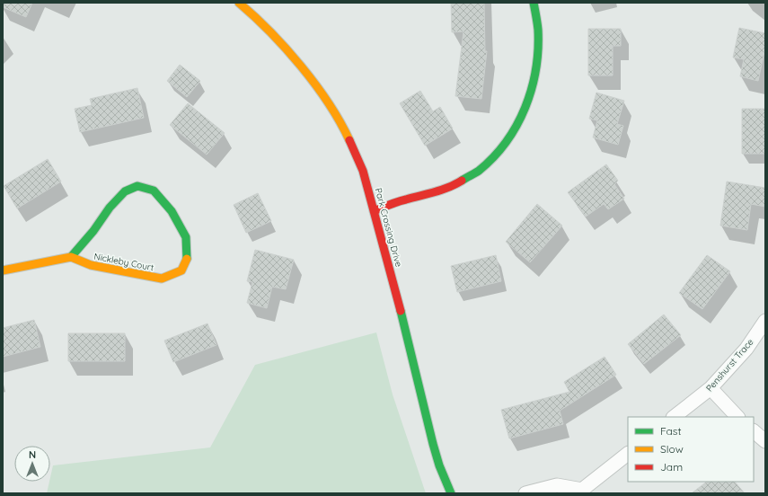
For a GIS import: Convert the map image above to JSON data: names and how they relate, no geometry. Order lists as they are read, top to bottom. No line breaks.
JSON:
{"streets":{"street":["Park Crossing Drive","Nickleby Court","Penshurst Trace"]},"legend":["Fast","Slow","Jam"],"north":"top"}
